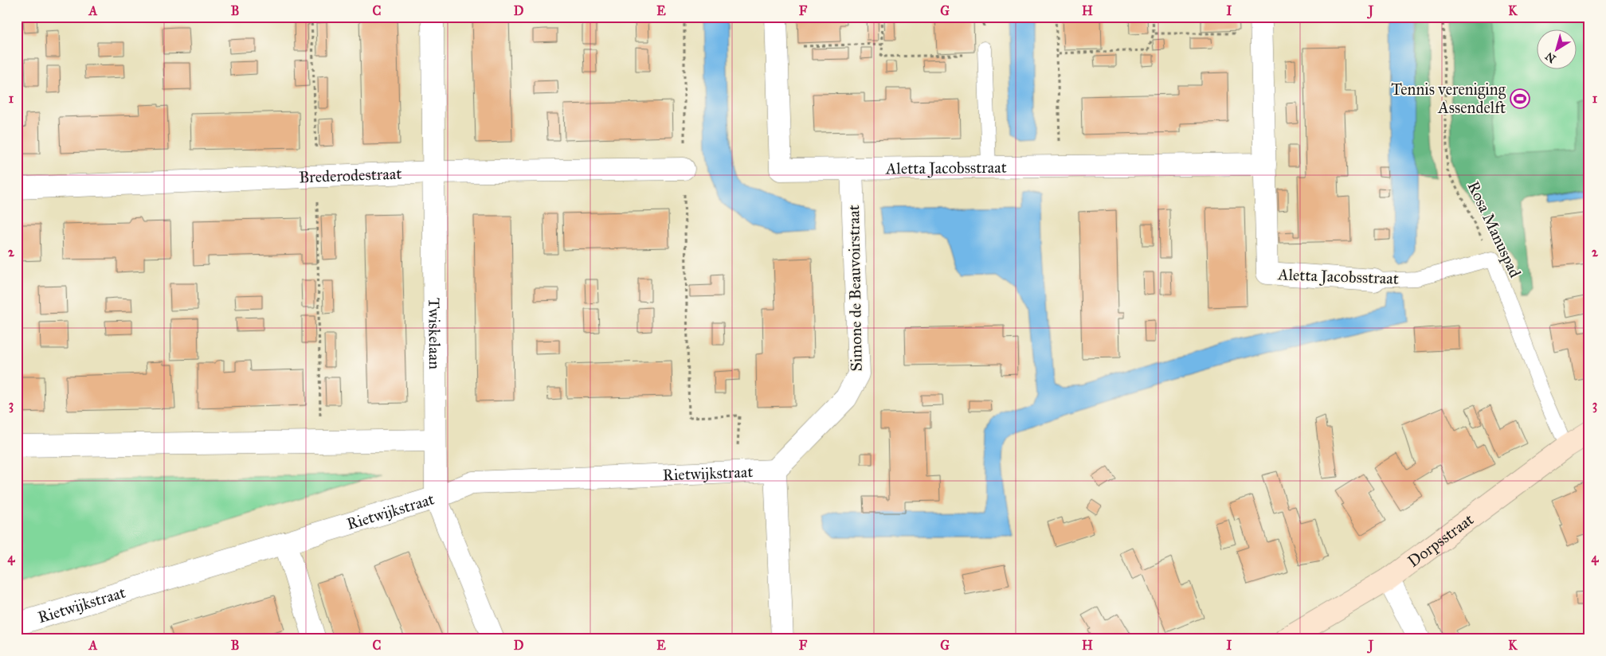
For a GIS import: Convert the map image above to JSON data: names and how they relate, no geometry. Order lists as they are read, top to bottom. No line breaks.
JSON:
{"streets":{"street":["Aletta Jacobsstraat","Brederodestraat","Simone de Beauvoirstraat","Twiskelaan","Rietwijkstraat","Dorpsstraat"],"lane":["Rosa Manuspad"]},"crossings":[["Aletta Jacobsstraat","Rosa Manuspad"],["Aletta Jacobsstraat","Simone de Beauvoirstraat"],["Brederodestraat","Twiskelaan"],["Rosa Manuspad","Dorpsstraat"],["Simone de Beauvoirstraat","Rietwijkstraat"],["Twiskelaan","Rietwijkstraat"]],"places":{"sports":["Tennis vereniging Assendelft"]},"north":"bottom left","grid":{"columns":["A","B","C","D","E","F","G","H","I","J","K"],"rows":["1","2","3","4"]}}
